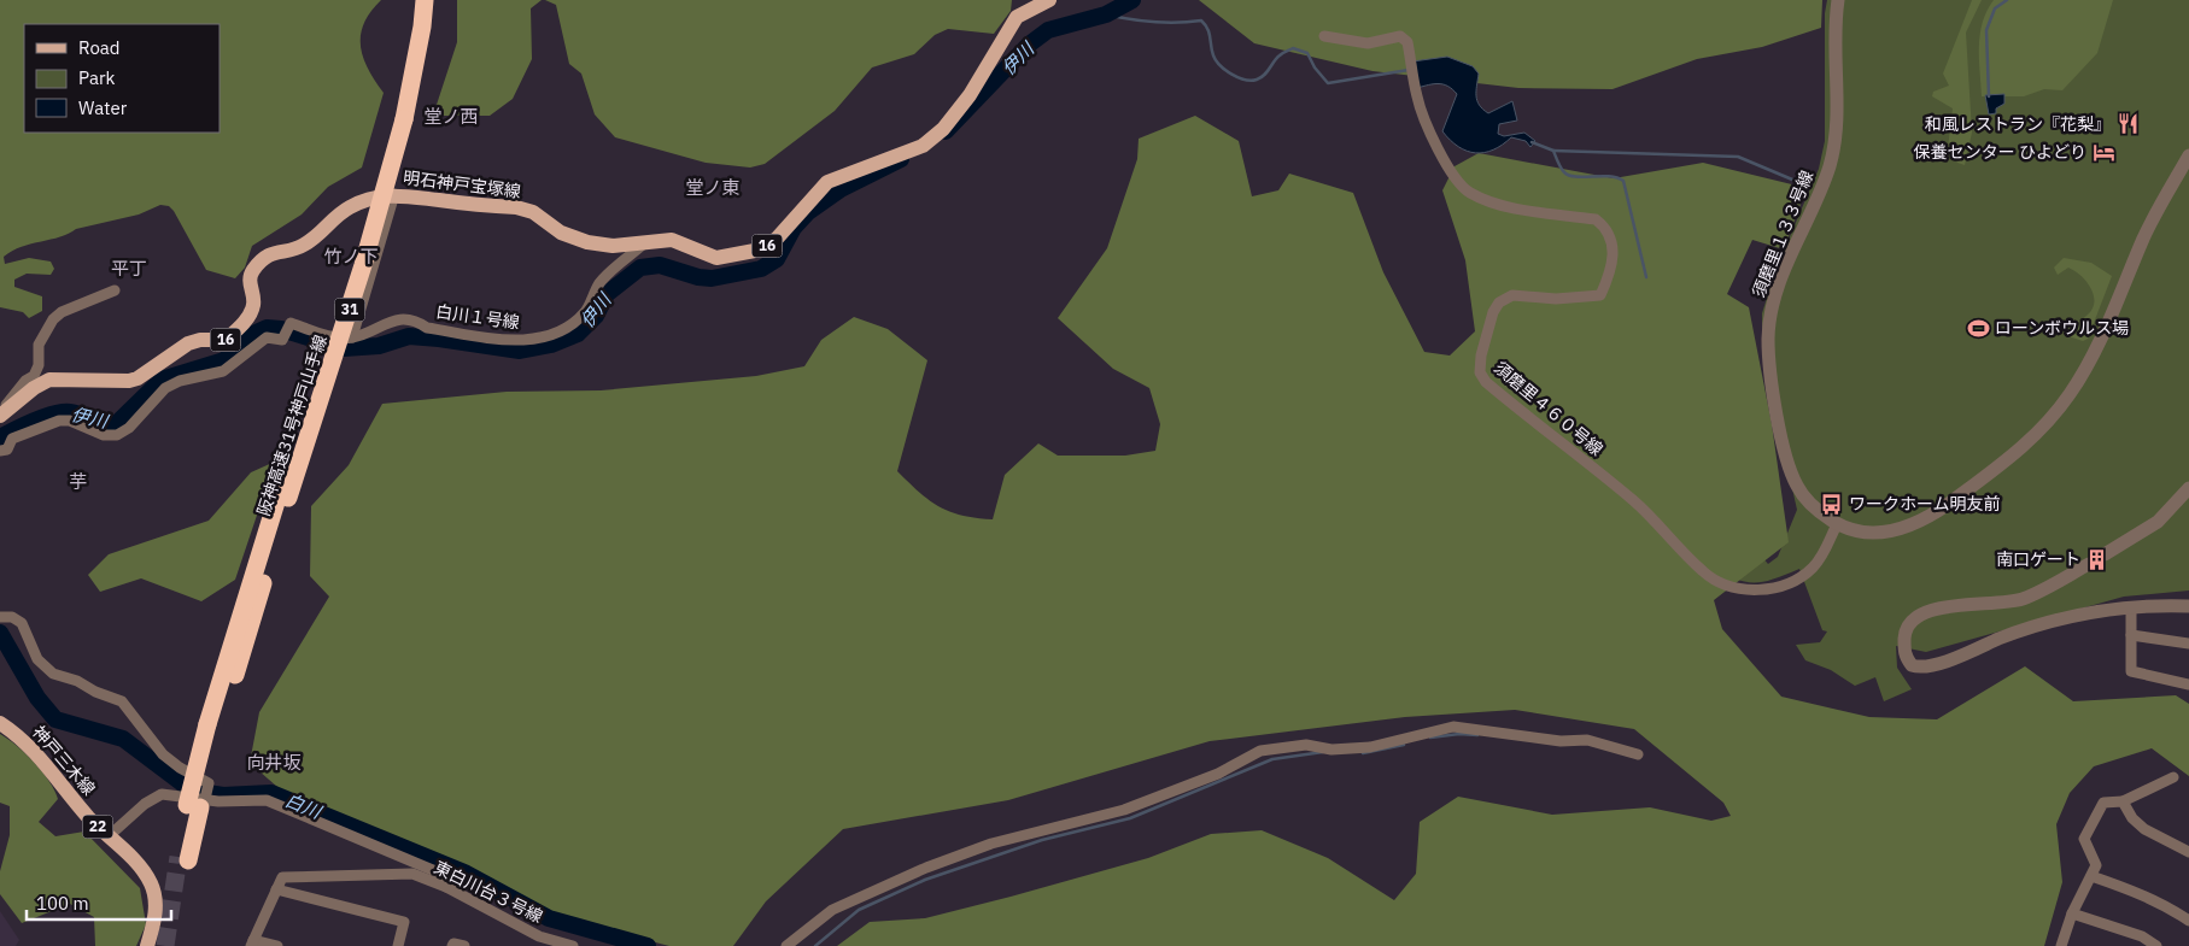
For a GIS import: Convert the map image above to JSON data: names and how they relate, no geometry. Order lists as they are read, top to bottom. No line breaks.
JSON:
{"streets":{"highway":["31","阪神高速31号神戸山手線"],"main road":["明石神戸宝塚線","16","神戸三木線","22"],"street":["須磨里１３３号線","白川１号線","須磨里４６０号線","東白川台３号線"]},"crossings":[["明石神戸宝塚線","白川１号線"],["須磨里１３３号線","須磨里４６０号線"]],"districts":["堂ノ西","堂ノ東","竹ノ下","平丁","芋","向井坂"],"water":["伊川","白川"],"places":{"restaurant":["和風レストラン『花梨』"],"hotel":["保養センター ひよどり"],"sports":["ローンボウルス場"],"bus stop":["ワークホーム明友前"],"building":["南口ゲート"]},"legend":["Road","Park","Water"],"scale_bar":"100 m"}
